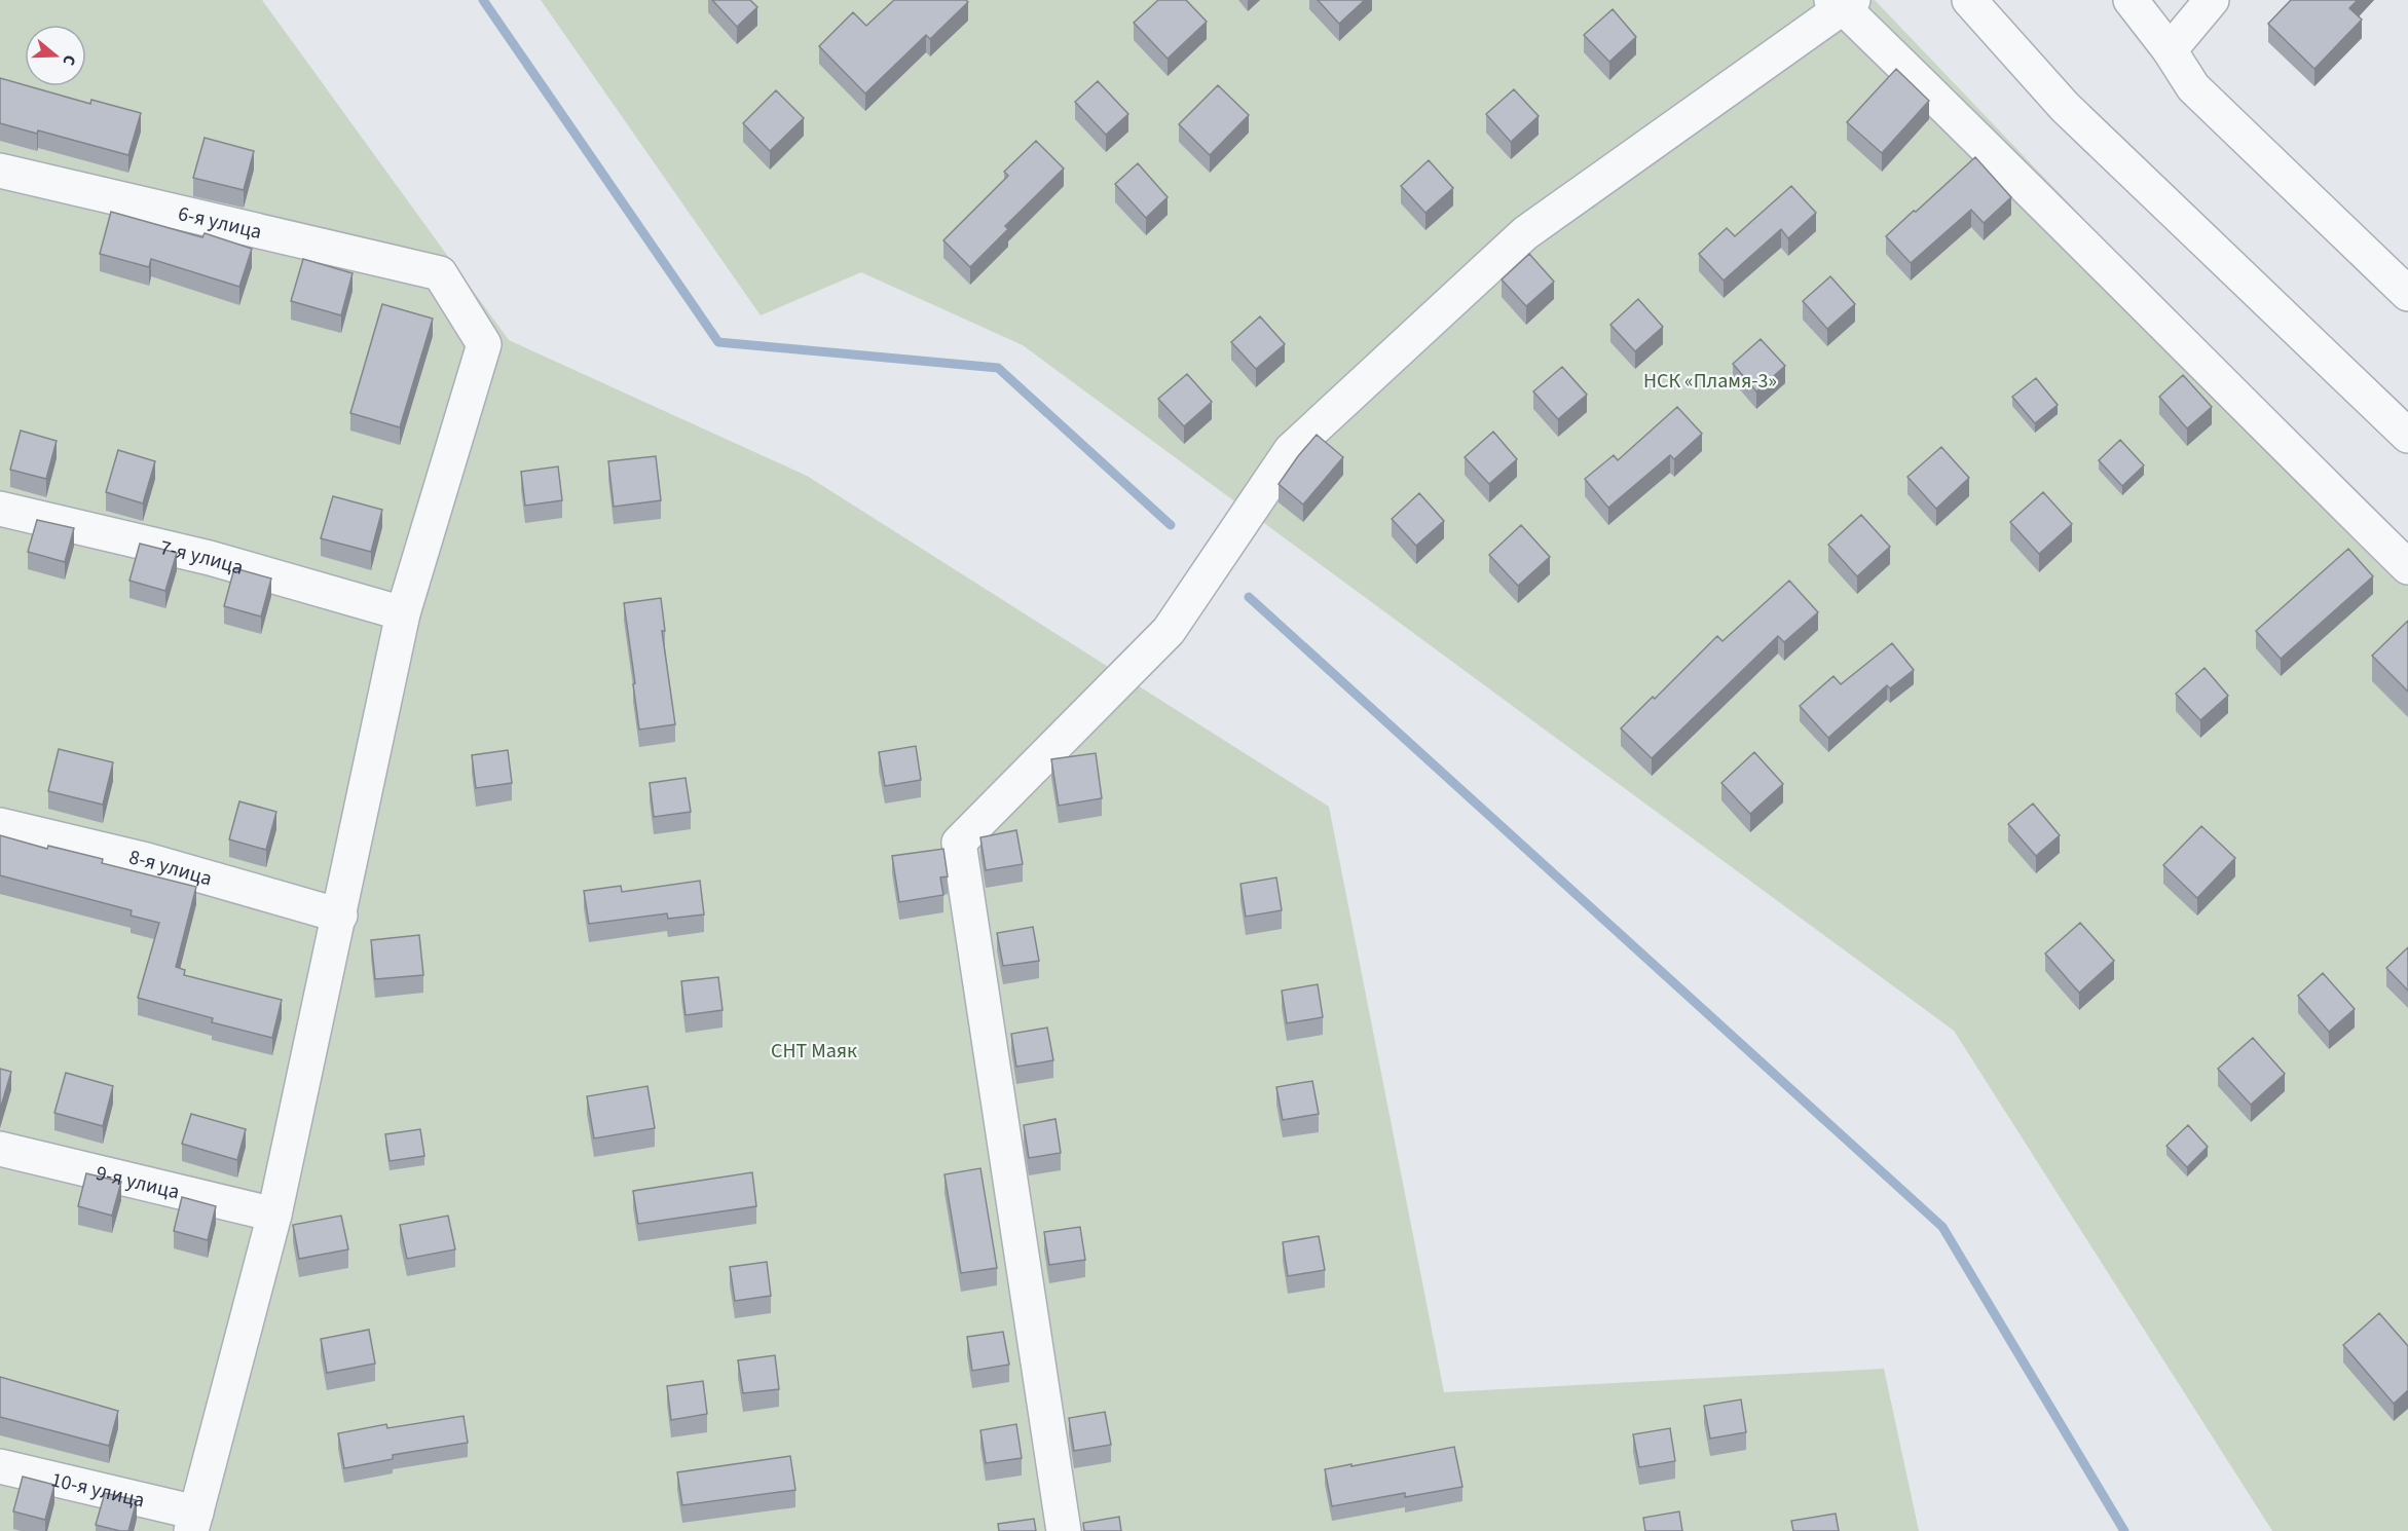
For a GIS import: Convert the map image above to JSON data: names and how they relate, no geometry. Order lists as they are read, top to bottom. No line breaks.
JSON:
{"streets":{"street":["6-я улица","7-я улица","8-я улица","9-я улица","10-я улица"]},"crossings":[["6-я улица","7-я улица"]],"parks":["НСК «Пламя-3»","СНТ Маяк"],"north":"right"}
